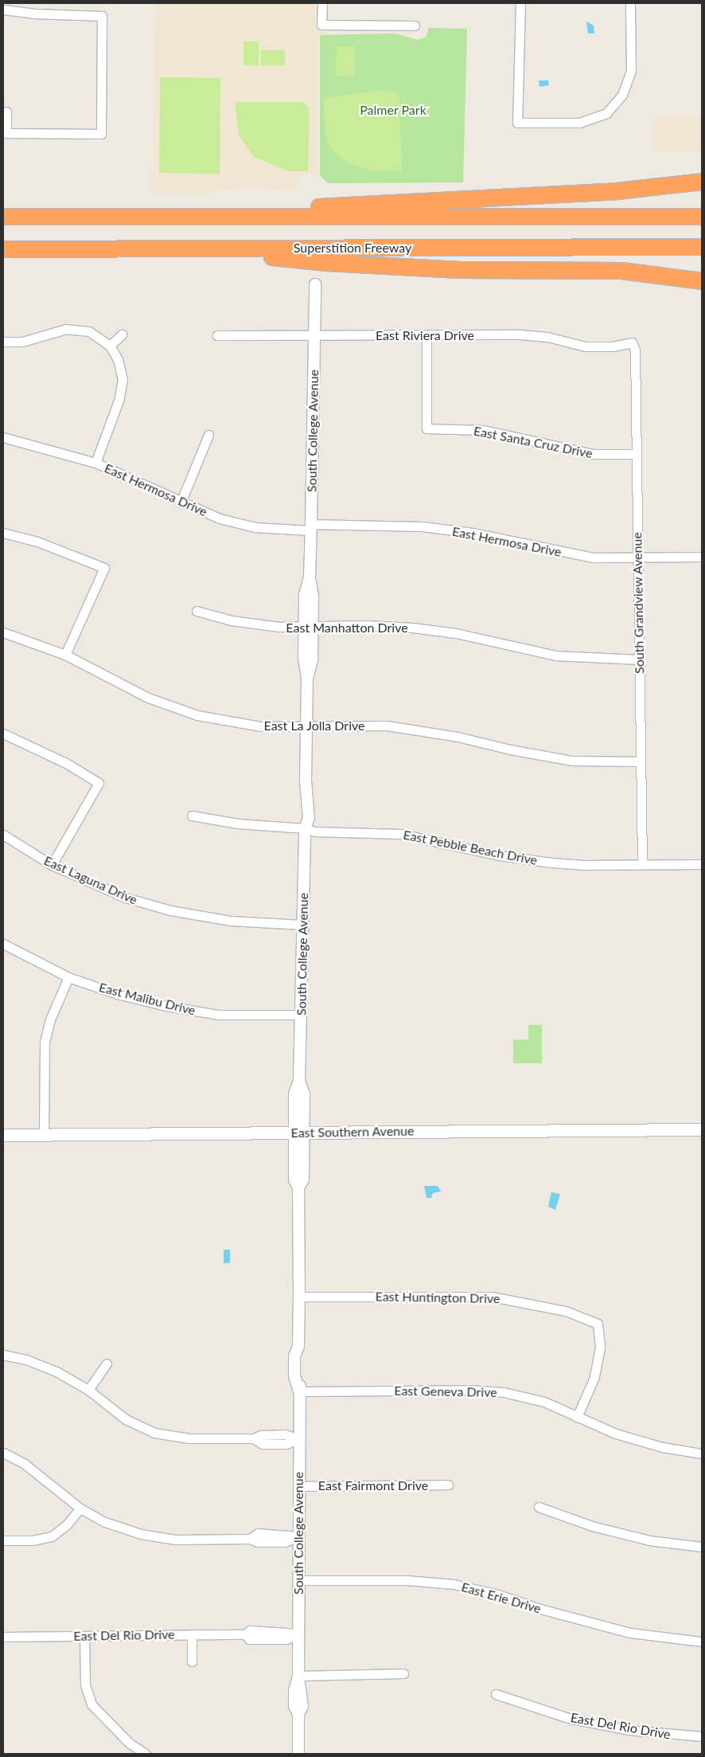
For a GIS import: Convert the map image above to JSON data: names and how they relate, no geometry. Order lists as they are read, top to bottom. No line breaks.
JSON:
{"streets":{"highway":["Superstition Freeway"],"main road":["East Southern Avenue"],"street":["East Riviera Drive","South College Avenue","East Santa Cruz Drive","East Hermosa Drive","South Grandview Avenue","East Manhatton Drive","East La Jolla Drive","East Pebble Beach Drive","East Laguna Drive","East Malibu Drive","East Huntington Drive","East Geneva Drive","East Fairmont Drive","East Erie Drive","East Del Rio Drive"]},"crossings":[["East Riviera Drive","South College Avenue"],["East Riviera Drive","East Santa Cruz Drive"],["East Riviera Drive","South Grandview Avenue"],["South College Avenue","East Hermosa Drive"],["South College Avenue","East Manhatton Drive"],["South College Avenue","East La Jolla Drive"],["South College Avenue","East Pebble Beach Drive"],["South College Avenue","East Laguna Drive"],["South College Avenue","East Malibu Drive"],["South College Avenue","East Southern Avenue"],["South College Avenue","East Huntington Drive"],["South College Avenue","East Geneva Drive"],["South College Avenue","East Fairmont Drive"],["South College Avenue","East Erie Drive"],["South College Avenue","East Del Rio Drive"],["East Santa Cruz Drive","South Grandview Avenue"],["East Hermosa Drive","South Grandview Avenue"],["South Grandview Avenue","East Manhatton Drive"],["South Grandview Avenue","East La Jolla Drive"],["South Grandview Avenue","East Pebble Beach Drive"],["East Huntington Drive","East Geneva Drive"]],"parks":["Palmer Park"]}
